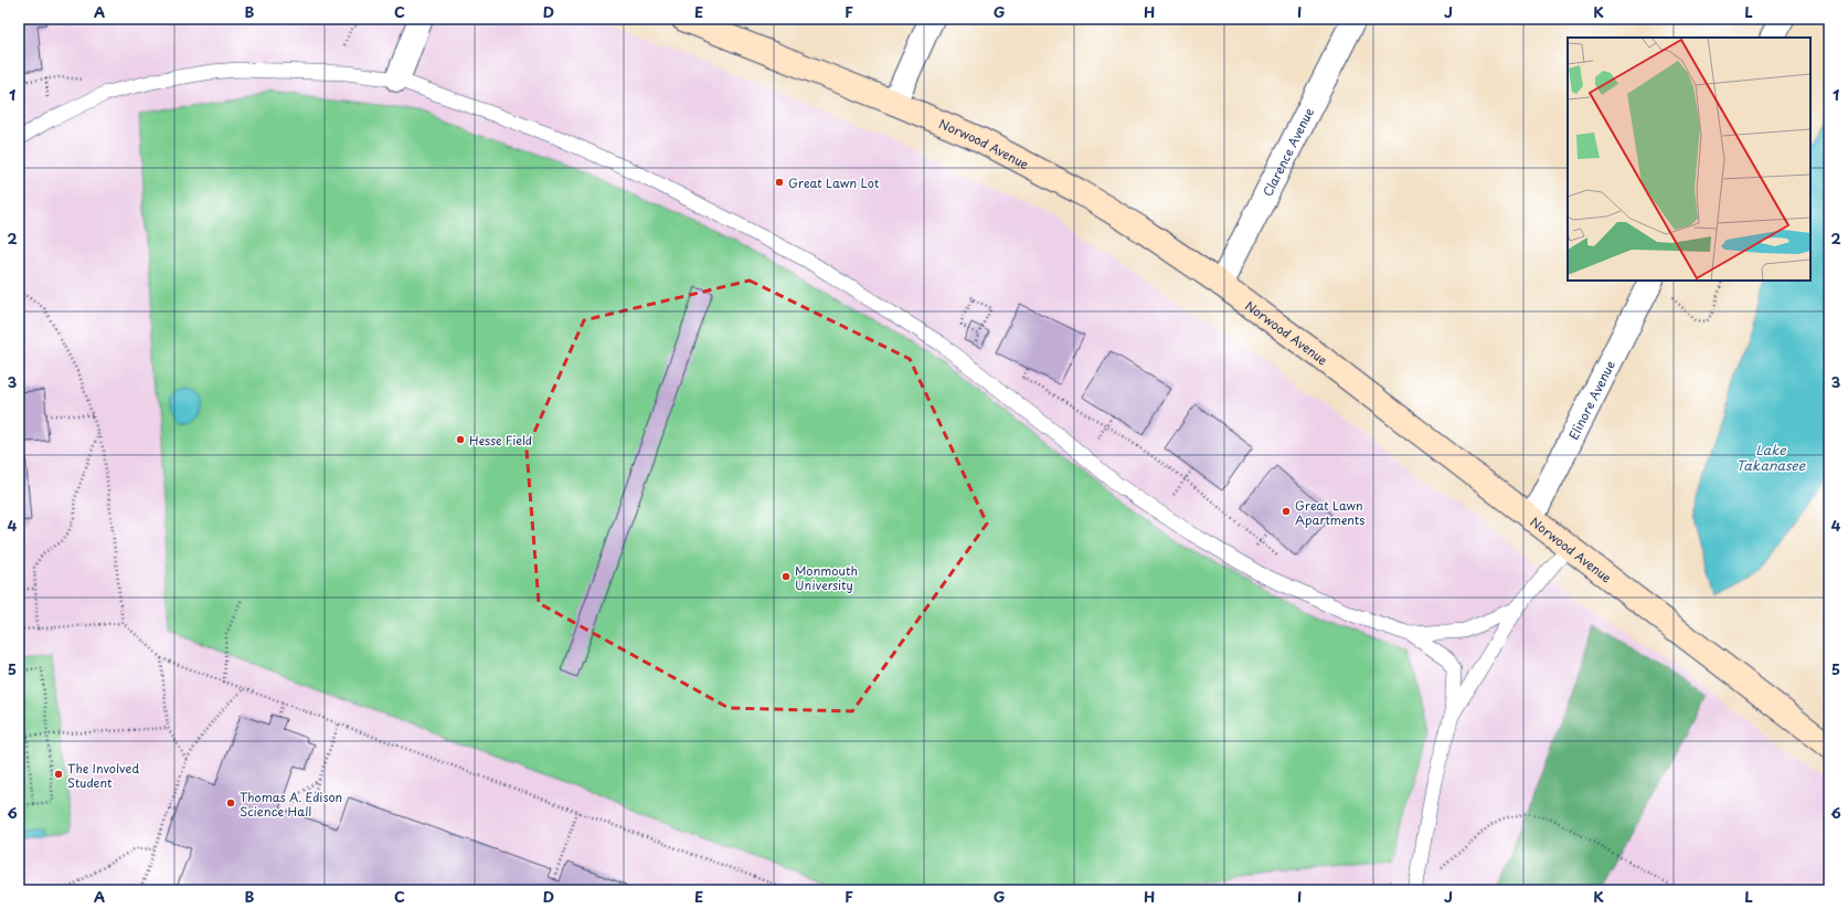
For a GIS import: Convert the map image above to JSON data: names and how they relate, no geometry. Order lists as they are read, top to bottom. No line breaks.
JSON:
{"streets":{"main road":["Norwood Avenue"],"street":["Clarence Avenue","Elinore Avenue"]},"crossings":[["Norwood Avenue","Clarence Avenue"],["Norwood Avenue","Elinore Avenue"]],"water":["Lake Takanasee"],"places":["Great Lawn Lot","Hesse Field","Great Lawn Apartments","Monmouth University","The Involved Student","Thomas A. Edison Science Hall"],"grid":{"columns":["A","B","C","D","E","F","G","H","I","J","K","L"],"rows":["1","2","3","4","5","6"]}}
